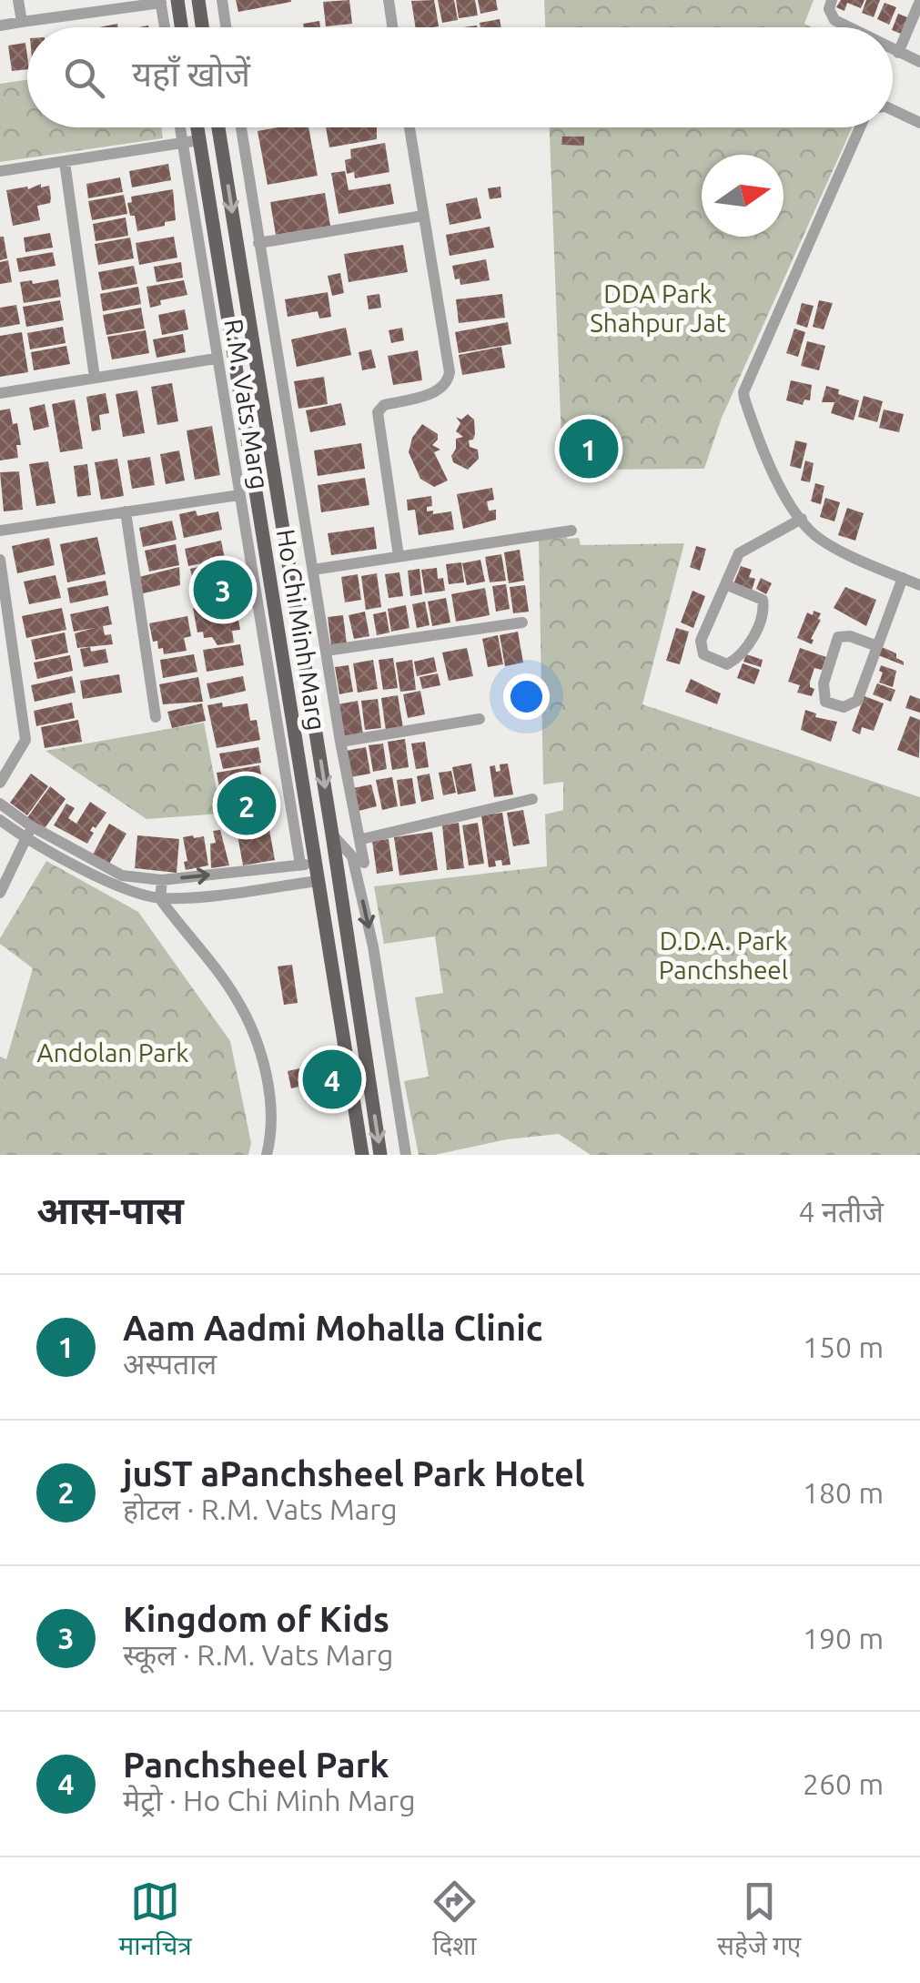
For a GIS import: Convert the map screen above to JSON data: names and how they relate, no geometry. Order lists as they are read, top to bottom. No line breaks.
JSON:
{"streets":{"main road":["Ho Chi Minh Marg"],"street":["R.M. Vats Marg"]},"crossings":[["R.M. Vats Marg","Ho Chi Minh Marg"]],"parks":["DDA Park Shahpur Jat","D.D.A. Park Panchsheel","Andolan Park"],"north":"right","page":{"search":"यहाँ खोजें","pins":["1","3","2","4"],"heading":["आस-पास","4 नतीजे"],"list":[{"mark":"1","name":"Aam Aadmi Mohalla Clinic","note":"अस्पताल","value":"150 m"},{"mark":"2","name":"juST aPanchsheel Park Hotel","note":"होटल · R.M. Vats Marg","value":"180 m"},{"mark":"3","name":"Kingdom of Kids","note":"स्कूल · R.M. Vats Marg","value":"190 m"},{"mark":"4","name":"Panchsheel Park","note":"मेट्रो · Ho Chi Minh Marg","value":"260 m"}],"nav":["मानचित्र","दिशा","सहेजे गए"]}}
